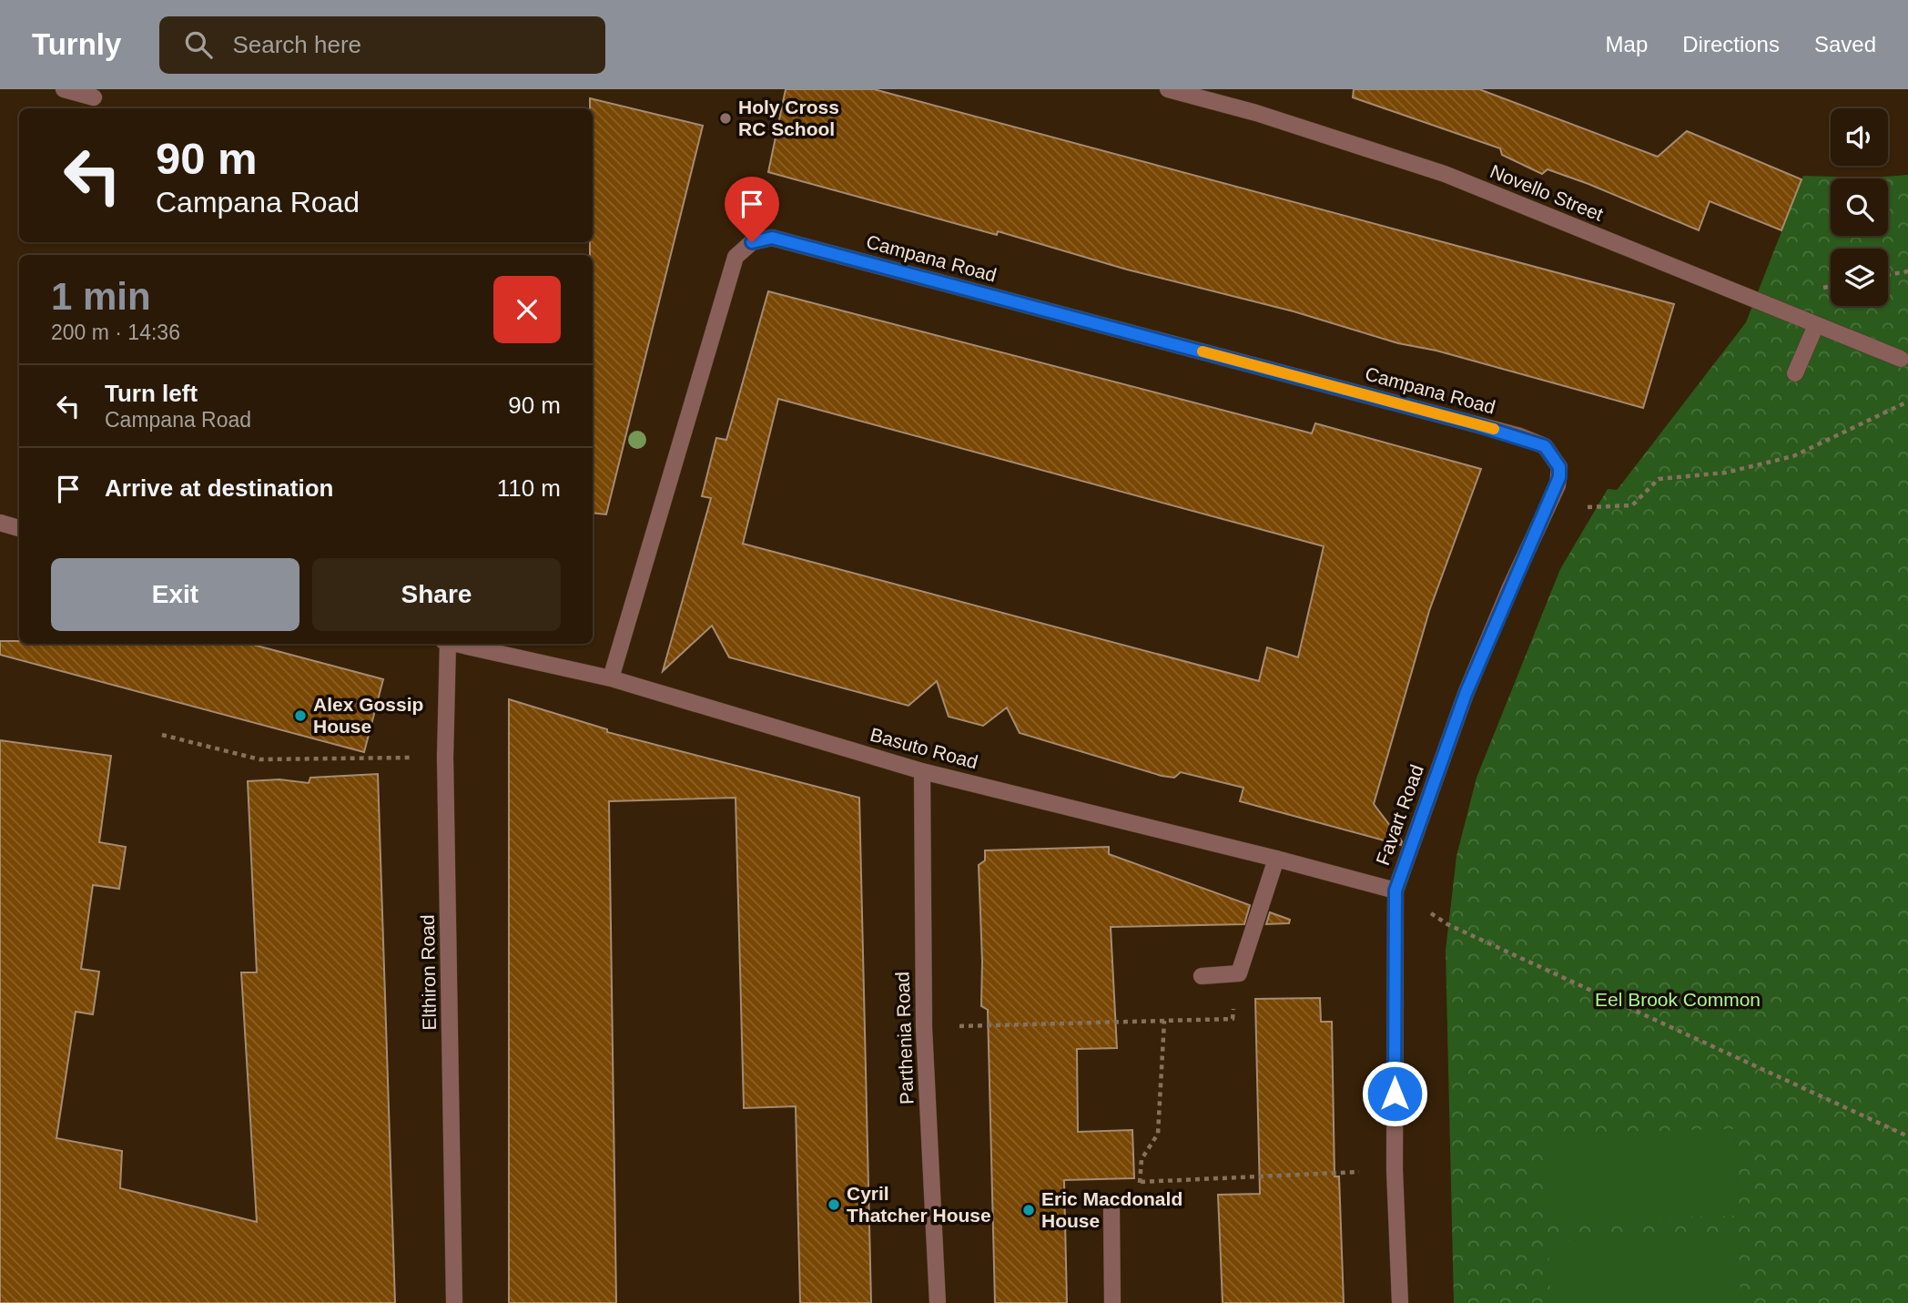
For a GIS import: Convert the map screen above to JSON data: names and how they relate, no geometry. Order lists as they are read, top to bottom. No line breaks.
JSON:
{"streets":{"street":["Novello Street","Campana Road","Basuto Road","Favart Road","Elthiron Road","Parthenia Road"]},"crossings":[["Campana Road","Basuto Road"],["Campana Road","Favart Road"],["Basuto Road","Favart Road"],["Basuto Road","Parthenia Road"]],"parks":["Eel Brook Common"],"places":["Holy Cross RC School","Alex Gossip House","Cyril Thatcher House","Eric Macdonald House"],"page":{"header":"Turnly","search":"Search here","nav":["Map","Directions","Saved"],"turn":["90 m","Campana Road"],"heading":["1 min","200 m · 14:36"],"list":[{"name":"Turn left","note":"Campana Road","value":"90 m"},{"name":"Arrive at destination","value":"110 m"}],"buttons":["Exit","Share"]}}
